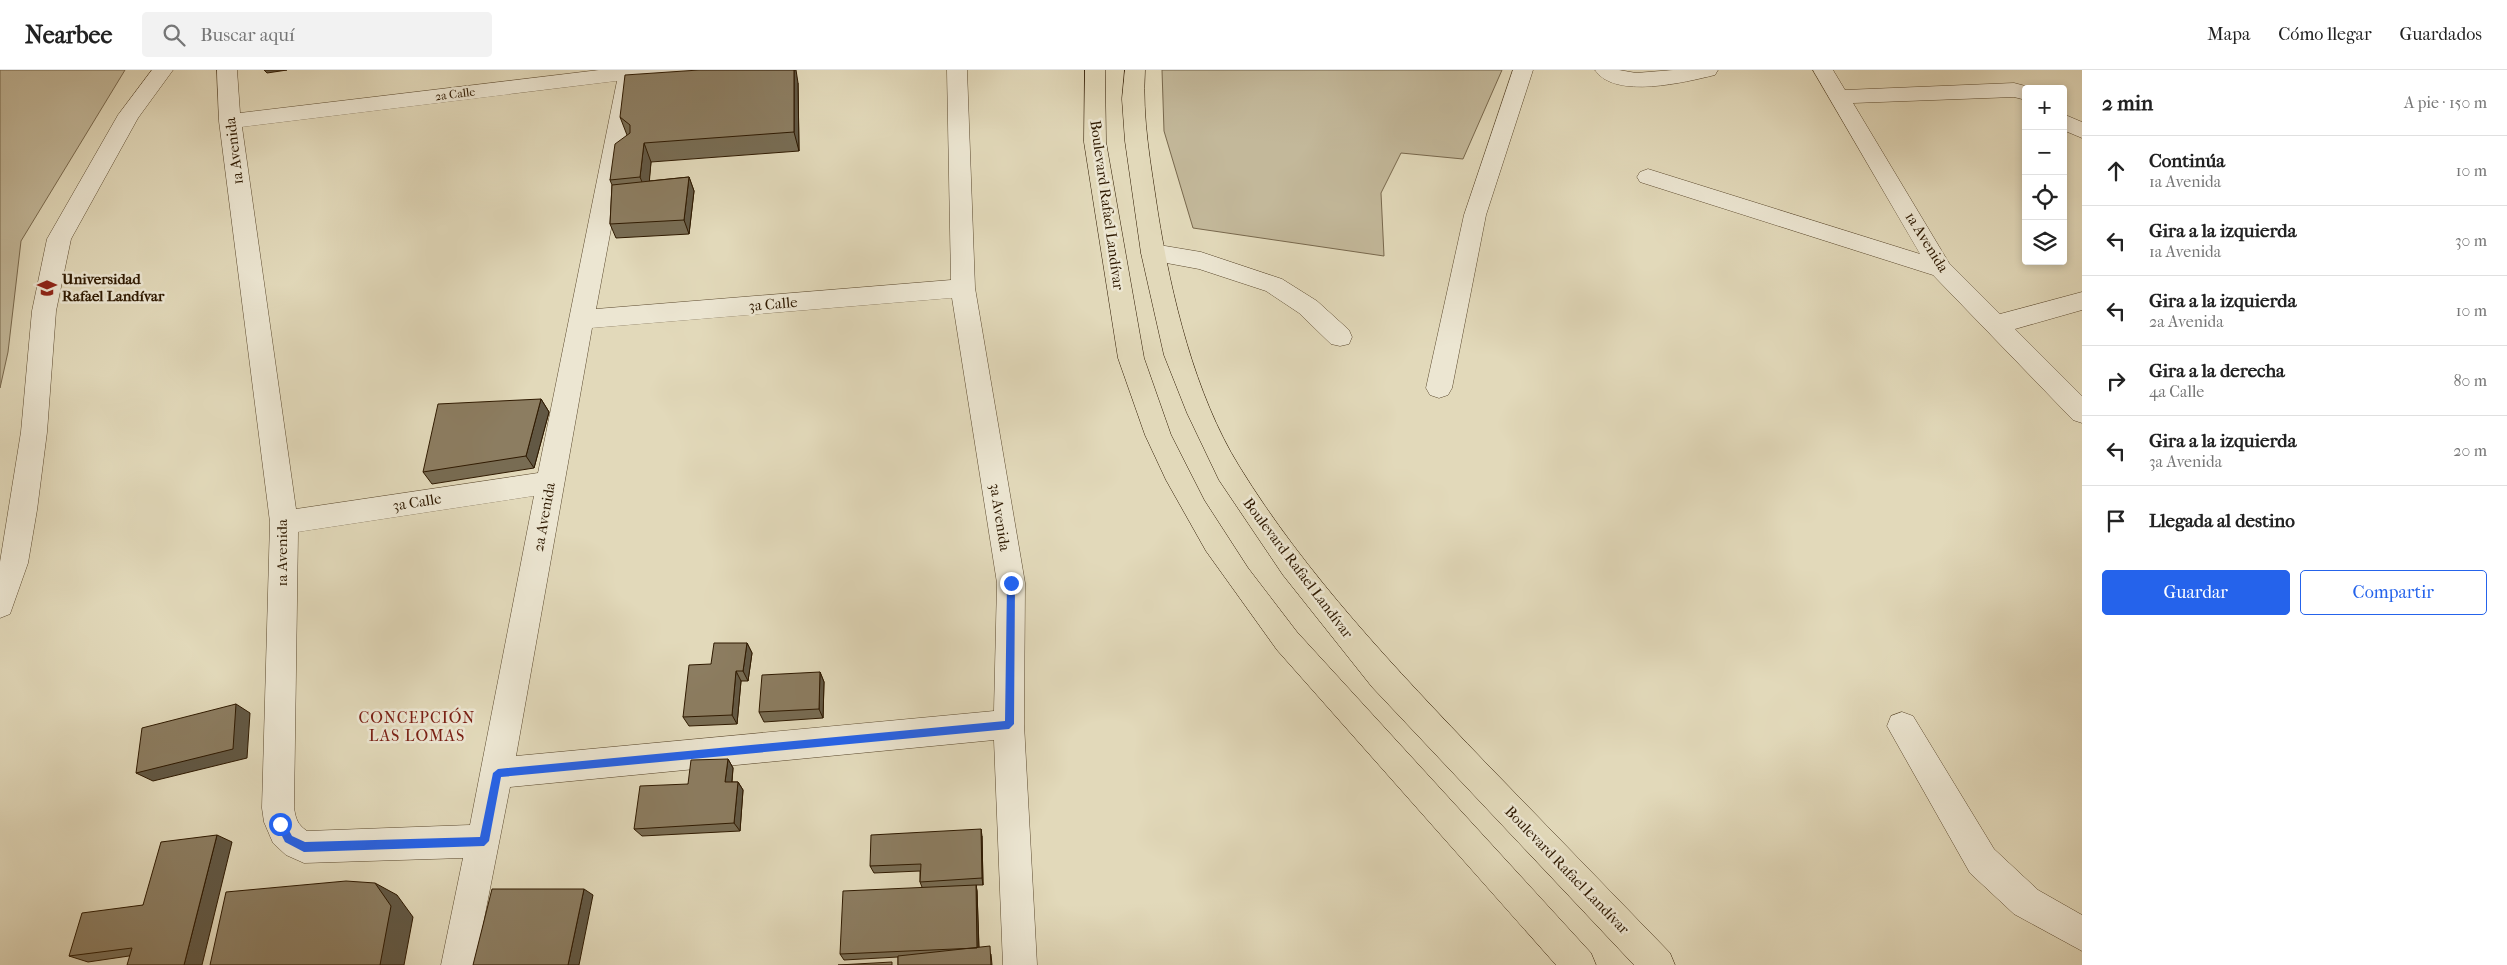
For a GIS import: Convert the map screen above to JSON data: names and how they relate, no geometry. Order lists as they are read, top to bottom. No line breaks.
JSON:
{"streets":{"main road":["Boulevard Rafael Landívar"],"street":["2a Calle","1a Avenida","3a Calle","2a Avenida","3a Avenida"]},"crossings":[["2a Calle","1a Avenida"],["2a Calle","2a Avenida"],["1a Avenida","3a Calle"],["1a Avenida","2a Avenida"],["3a Calle","2a Avenida"],["3a Calle","3a Avenida"]],"districts":["CONCEPCIÓN LAS LOMAS"],"places":{"school or university":["Universidad Rafael Landívar"]},"page":{"header":"Nearbee","search":"Buscar aquí","nav":["Mapa","Cómo llegar","Guardados"],"heading":["2 min","A pie · 150 m"],"map_buttons":["+","−"],"list":[["Continúa","1a Avenida","10 m"],["Gira a la izquierda","1a Avenida","30 m"],["Gira a la izquierda","2a Avenida","10 m"],["Gira a la derecha","4a Calle","80 m"],["Gira a la izquierda","3a Avenida","20 m"],"Llegada al destino"],"buttons":["Guardar","Compartir"]}}
